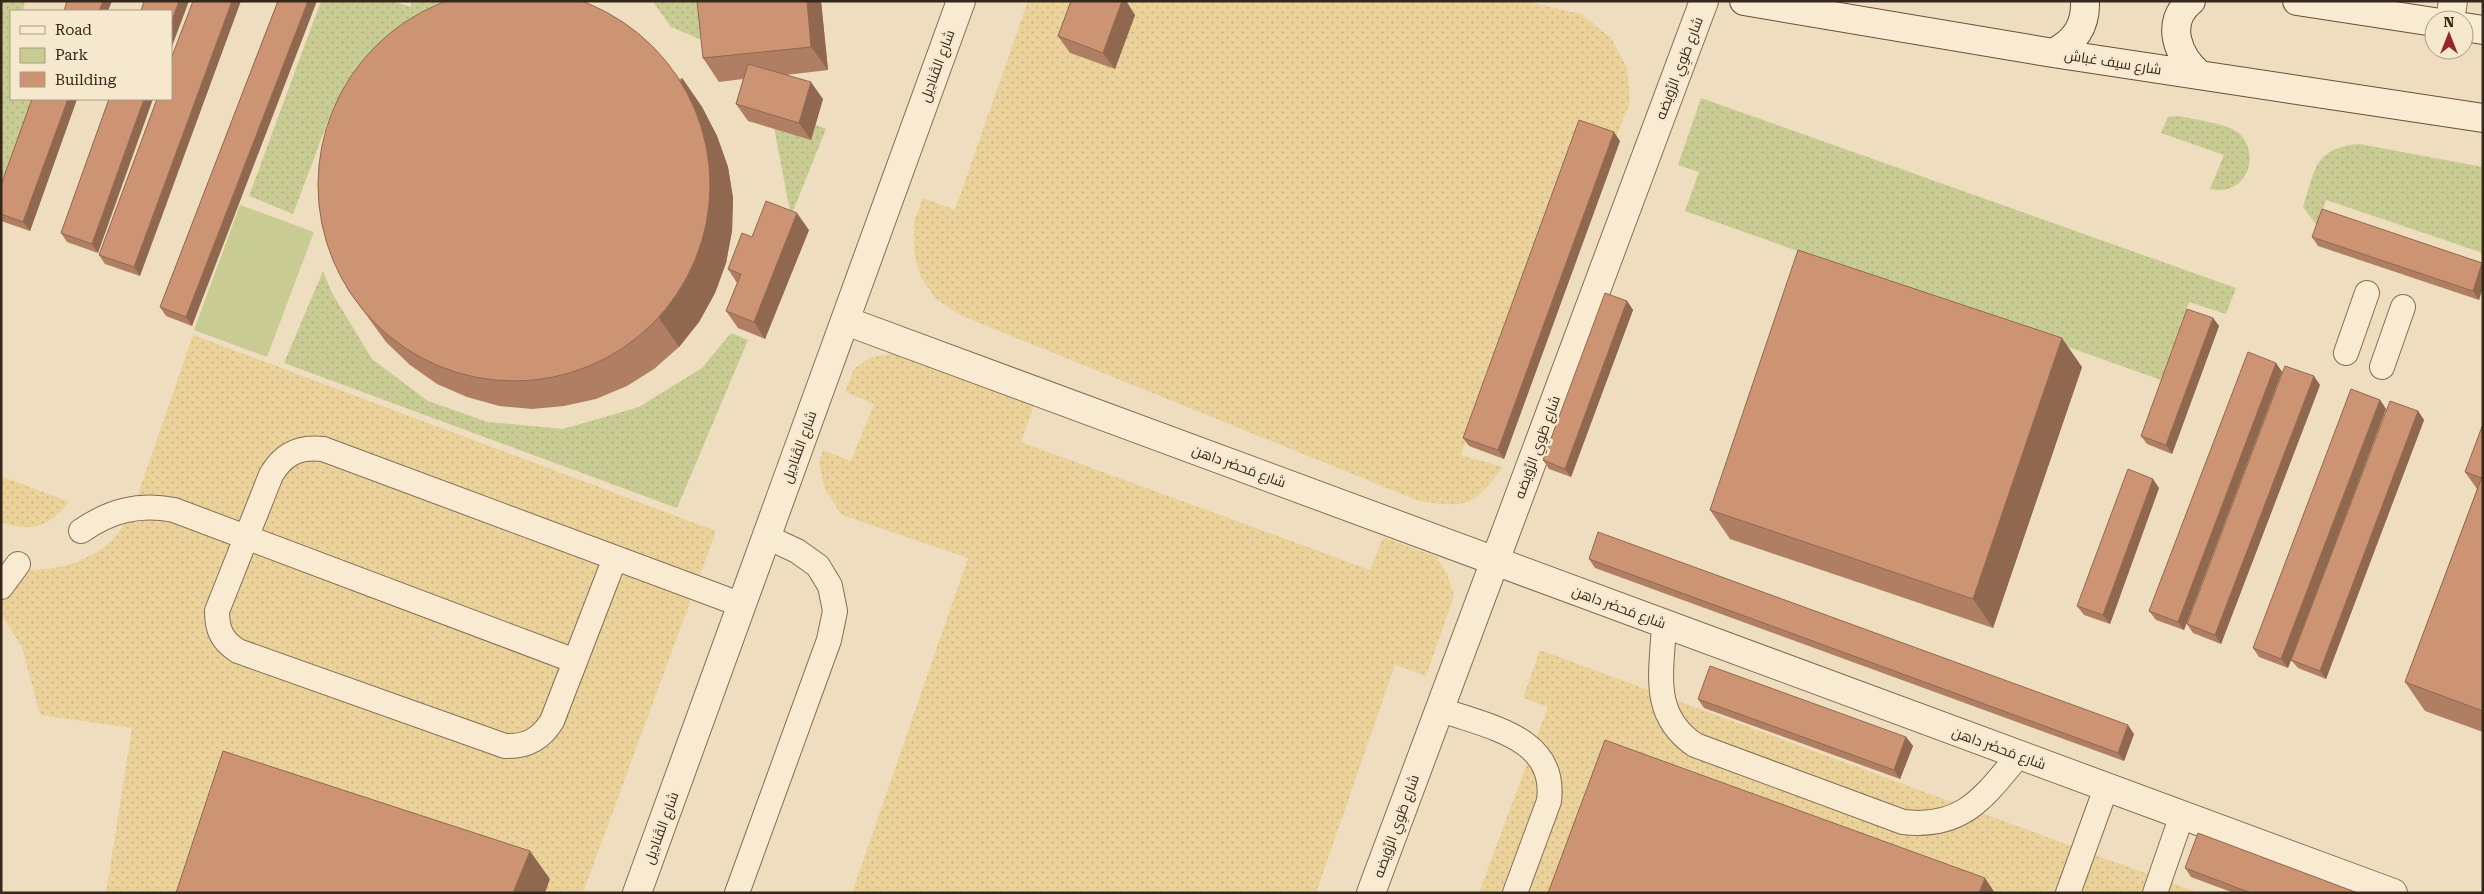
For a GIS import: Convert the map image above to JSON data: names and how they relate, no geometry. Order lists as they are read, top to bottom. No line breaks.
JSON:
{"streets":{"street":["شارع سيف غباش","شارع القَنادِيل","شارع طَوِي الرِّوَيضه","شارع مَحضَر داهن"]},"crossings":[["شارع القَنادِيل","شارع مَحضَر داهن"],["شارع طَوِي الرِّوَيضه","شارع مَحضَر داهن"]],"legend":["Road","Park","Building"],"north":"top"}
